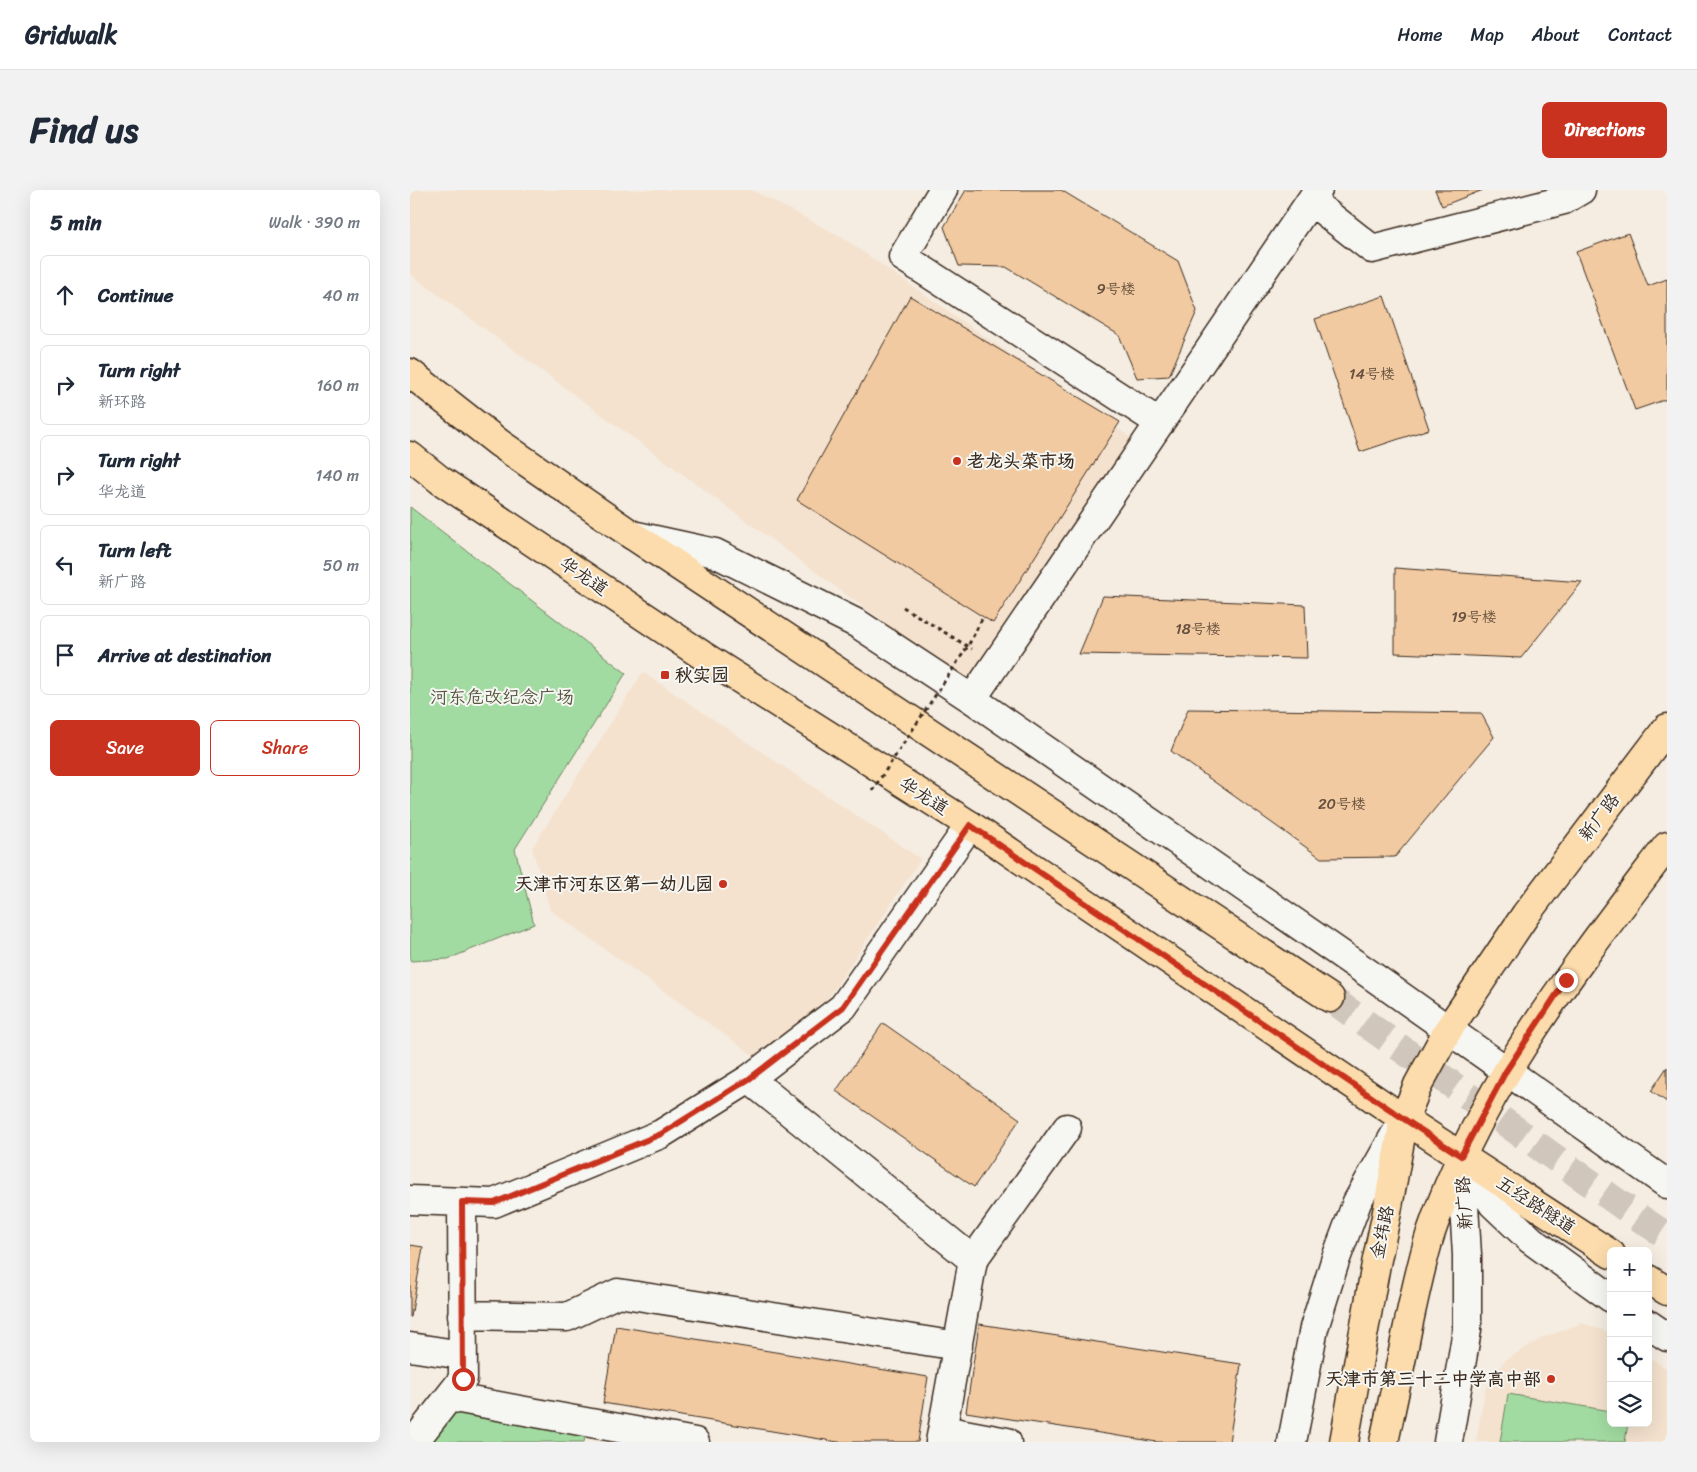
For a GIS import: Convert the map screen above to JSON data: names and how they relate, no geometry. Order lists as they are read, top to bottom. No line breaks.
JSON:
{"streets":{"main road":["华龙道","新广路","五经路隧道","金纬路"]},"crossings":[["华龙道","新广路"],["华龙道","五经路隧道"],["华龙道","金纬路"],["新广路","五经路隧道"],["新广路","金纬路"]],"parks":["河东危改纪念广场"],"places":{"other":["老龙头菜市场","天津市河东区第一幼儿园","天津市第三十二中学高中部"],"transit":["秋实园"]},"house_numbers":["9号楼","14号楼","19号楼","18号楼","20号楼"],"page":{"header":"Gridwalk","nav":["Home","Map","About","Contact"],"title":"Find us","buttons":["Directions",["Save","Share"]],"heading":["5 min","Walk · 390 m"],"list":[["Continue","40 m"],["Turn right","新环路","160 m"],["Turn right","华龙道","140 m"],["Turn left","新广路","50 m"],"Arrive at destination"],"map_buttons":["+","−"]}}
